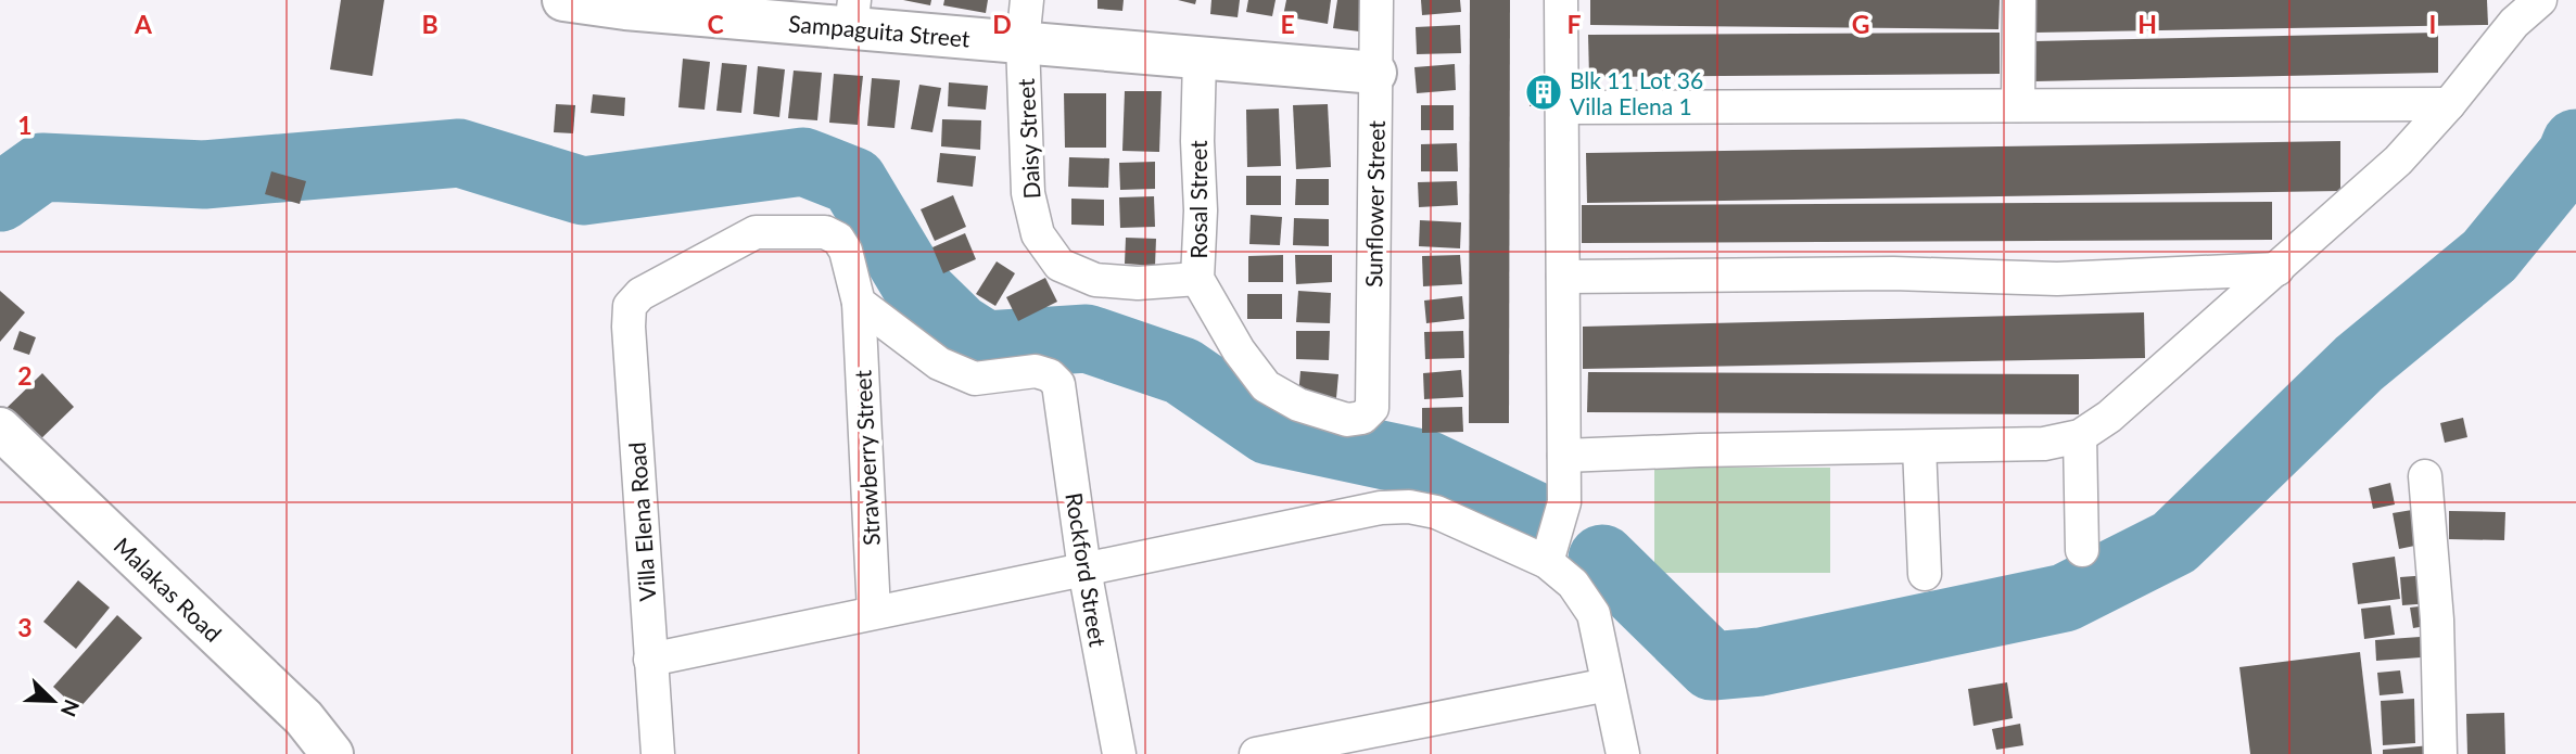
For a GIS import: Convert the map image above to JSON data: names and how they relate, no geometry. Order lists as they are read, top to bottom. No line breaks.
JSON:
{"streets":{"street":["Sampaguita Street","Daisy Street","Rosal Street","Sunflower Street","Strawberry Street","Villa Elena Road","Rockford Street","Malakas Road"]},"crossings":[["Sampaguita Street","Daisy Street"],["Sampaguita Street","Rosal Street"],["Sampaguita Street","Sunflower Street"],["Daisy Street","Rosal Street"],["Rosal Street","Sunflower Street"],["Strawberry Street","Villa Elena Road"],["Strawberry Street","Rockford Street"]],"places":{"building":["Blk 11 Lot 36 Villa Elena 1"]},"north":"bottom right","grid":{"columns":["A","B","C","D","E","F","G","H","I"],"rows":["1","2","3"]}}
